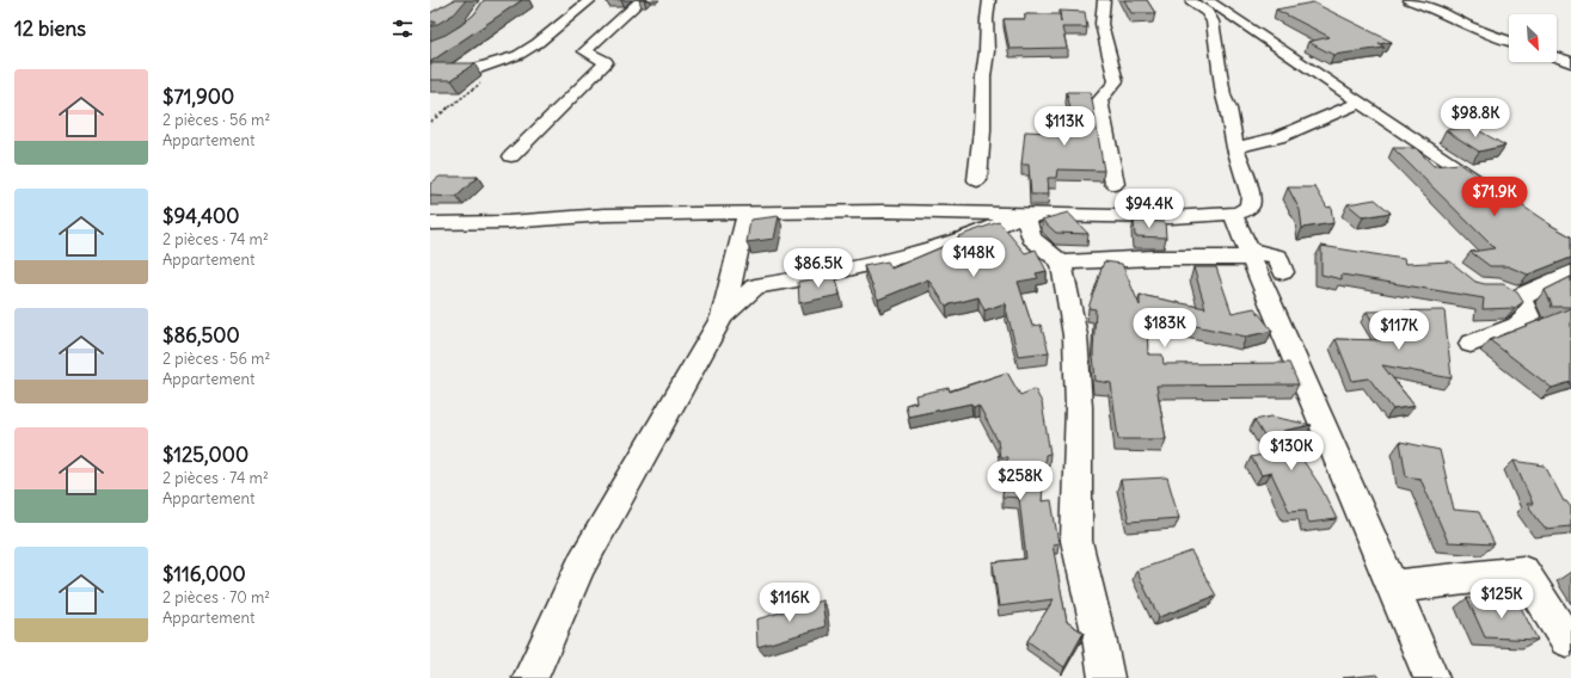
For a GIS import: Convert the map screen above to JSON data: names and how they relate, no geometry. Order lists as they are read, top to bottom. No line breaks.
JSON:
{"north":"bottom right","page":{"heading":"12 biens","list":[{"name":"$71,900","note":"2 pièces · 56 m² · Appartement"},{"name":"$94,400","note":"2 pièces · 74 m² · Appartement"},{"name":"$86,500","note":"2 pièces · 56 m² · Appartement"},{"name":"$125,000","note":"2 pièces · 74 m² · Appartement"},{"name":"$116,000","note":"2 pièces · 70 m² · Appartement"}],"price":["$98.8K","$113K","$71.9K","$94.4K","$148K","$86.5K","$183K","$117K","$130K","$258K","$125K","$116K"]}}
